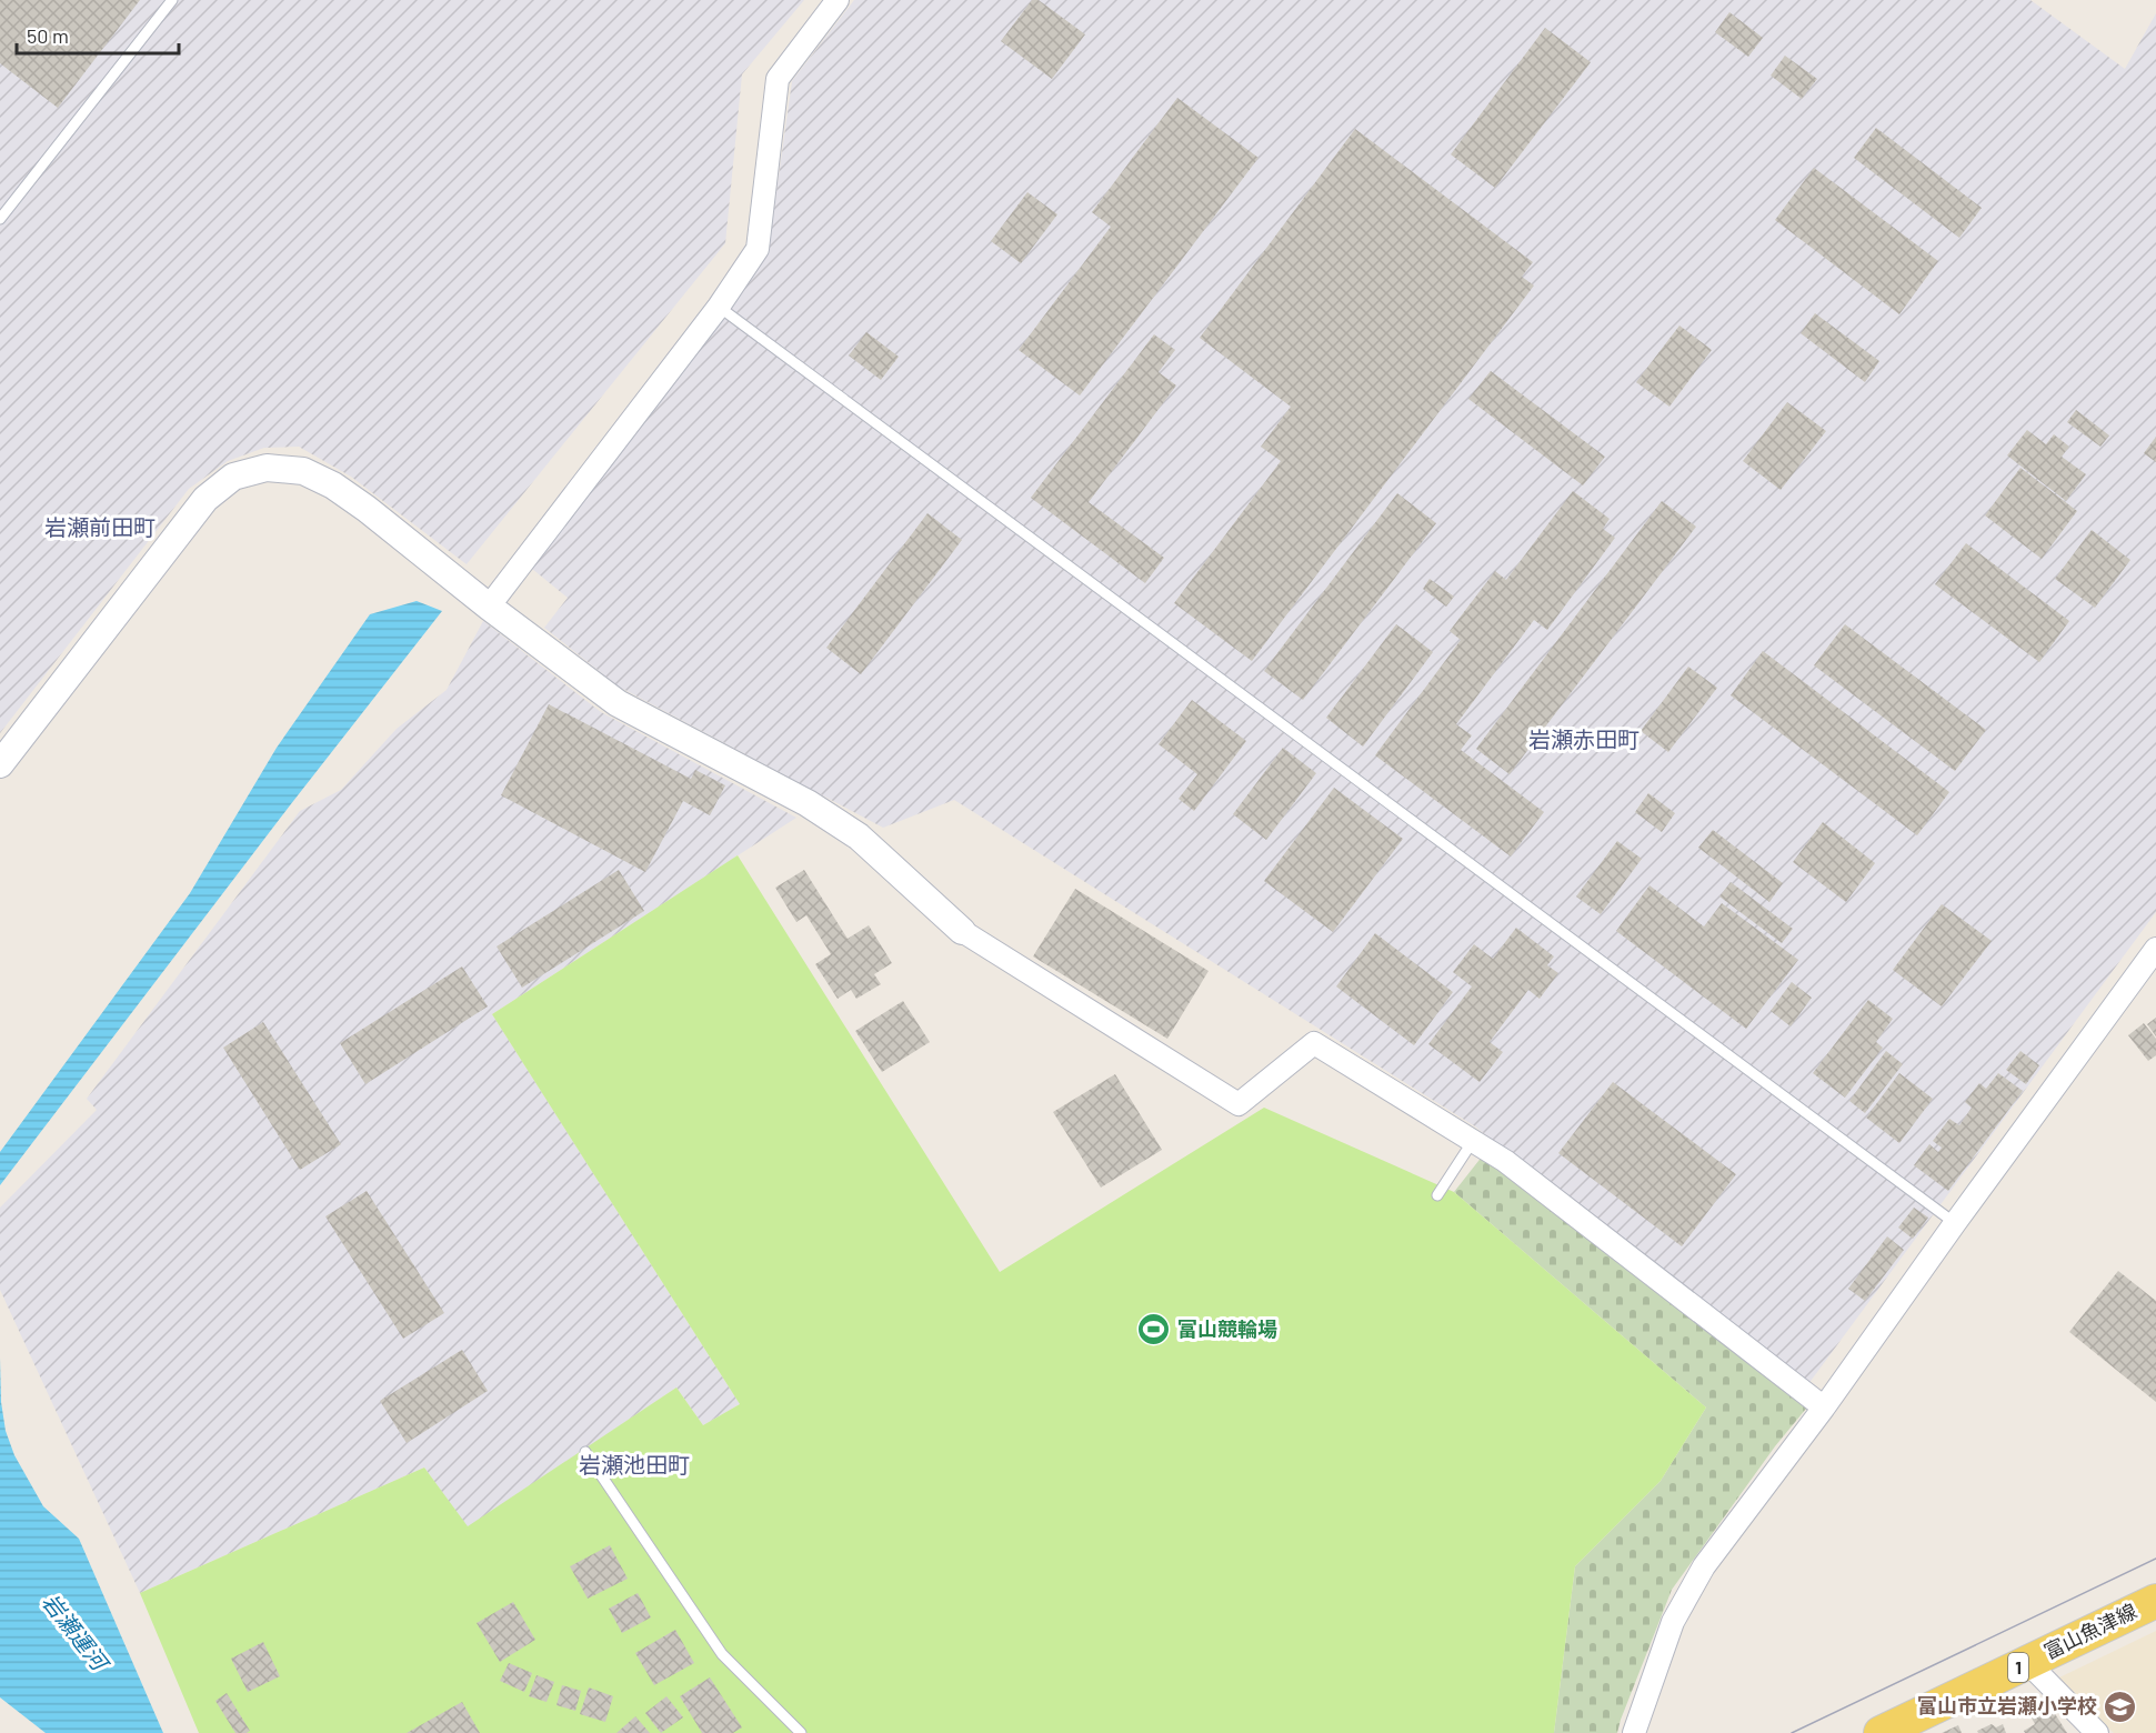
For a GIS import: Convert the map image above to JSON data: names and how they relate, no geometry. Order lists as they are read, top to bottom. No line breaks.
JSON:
{"streets":{"main road":["富山魚津線","1"]},"districts":["岩瀬前田町","岩瀬赤田町","岩瀬池田町"],"water":["岩瀬運河"],"places":{"sports":["富山競輪場"],"school or university":["富山市立岩瀬小学校"]},"scale_bar":"50 m"}
